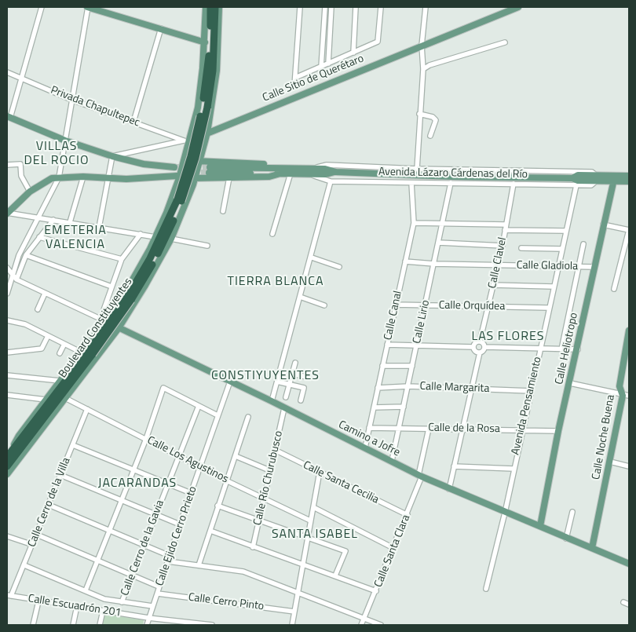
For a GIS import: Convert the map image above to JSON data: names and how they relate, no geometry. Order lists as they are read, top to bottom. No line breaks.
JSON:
{"streets":{"highway":["Boulevard Constituyentes"],"main road":["Calle Sitio de Querétaro","Avenida Lázaro Cárdenas del Río","Calle Heliotropo","Calle Noche Buena","Camino a Jofre"],"street":["Privada Chapultepec","Calle Clavel","Calle Gladiola","Calle Orquídea","Calle Canal","Calle Lirio","Calle Margarita","Avenida Pensamiento","Calle de la Rosa","Calle Los Agustinos","Calle Río Churubusco","Calle Santa Cecilia","Calle Cerro de la Villa","Calle Ejido Cerro Prieto","Calle Cerro de la Gavia","Calle Santa Clara","Calle Cerro Pinto","Calle Escuadrón 201"]},"crossings":[["Calle Sitio de Querétaro","Privada Chapultepec"],["Avenida Lázaro Cárdenas del Río","Calle Clavel"],["Avenida Lázaro Cárdenas del Río","Calle Canal"],["Avenida Lázaro Cárdenas del Río","Calle Lirio"],["Avenida Lázaro Cárdenas del Río","Calle Heliotropo"],["Avenida Lázaro Cárdenas del Río","Avenida Pensamiento"],["Calle Clavel","Calle Gladiola"],["Calle Clavel","Calle Orquídea"],["Calle Gladiola","Calle Canal"],["Calle Gladiola","Calle Lirio"],["Calle Gladiola","Calle Heliotropo"],["Calle Gladiola","Avenida Pensamiento"],["Calle Orquídea","Calle Canal"],["Calle Orquídea","Calle Lirio"],["Calle Orquídea","Avenida Pensamiento"],["Calle Canal","Calle Margarita"],["Calle Canal","Calle de la Rosa"],["Calle Canal","Camino a Jofre"],["Calle Lirio","Calle Margarita"],["Calle Lirio","Calle de la Rosa"],["Calle Lirio","Camino a Jofre"],["Boulevard Constituyentes","Calle Los Agustinos"],["Calle Heliotropo","Calle de la Rosa"],["Calle Heliotropo","Camino a Jofre"],["Calle Margarita","Avenida Pensamiento"],["Avenida Pensamiento","Calle de la Rosa"],["Avenida Pensamiento","Camino a Jofre"],["Calle de la Rosa","Calle Santa Clara"],["Calle Noche Buena","Camino a Jofre"],["Camino a Jofre","Calle Río Churubusco"],["Camino a Jofre","Calle Ejido Cerro Prieto"],["Camino a Jofre","Calle Santa Clara"],["Calle Los Agustinos","Calle Río Churubusco"],["Calle Los Agustinos","Calle Cerro de la Villa"],["Calle Los Agustinos","Calle Ejido Cerro Prieto"],["Calle Los Agustinos","Calle Cerro de la Gavia"],["Calle Río Churubusco","Calle Santa Cecilia"],["Calle Santa Cecilia","Calle Santa Clara"],["Calle Cerro de la Villa","Calle Escuadrón 201"],["Calle Ejido Cerro Prieto","Calle Cerro Pinto"],["Calle Ejido Cerro Prieto","Calle Escuadrón 201"]],"districts":["VILLAS DEL ROCIO","EMETERIA VALENCIA","TIERRA BLANCA","LAS FLORES","CONSTIYUYENTES","JACARANDAS","SANTA ISABEL"]}
